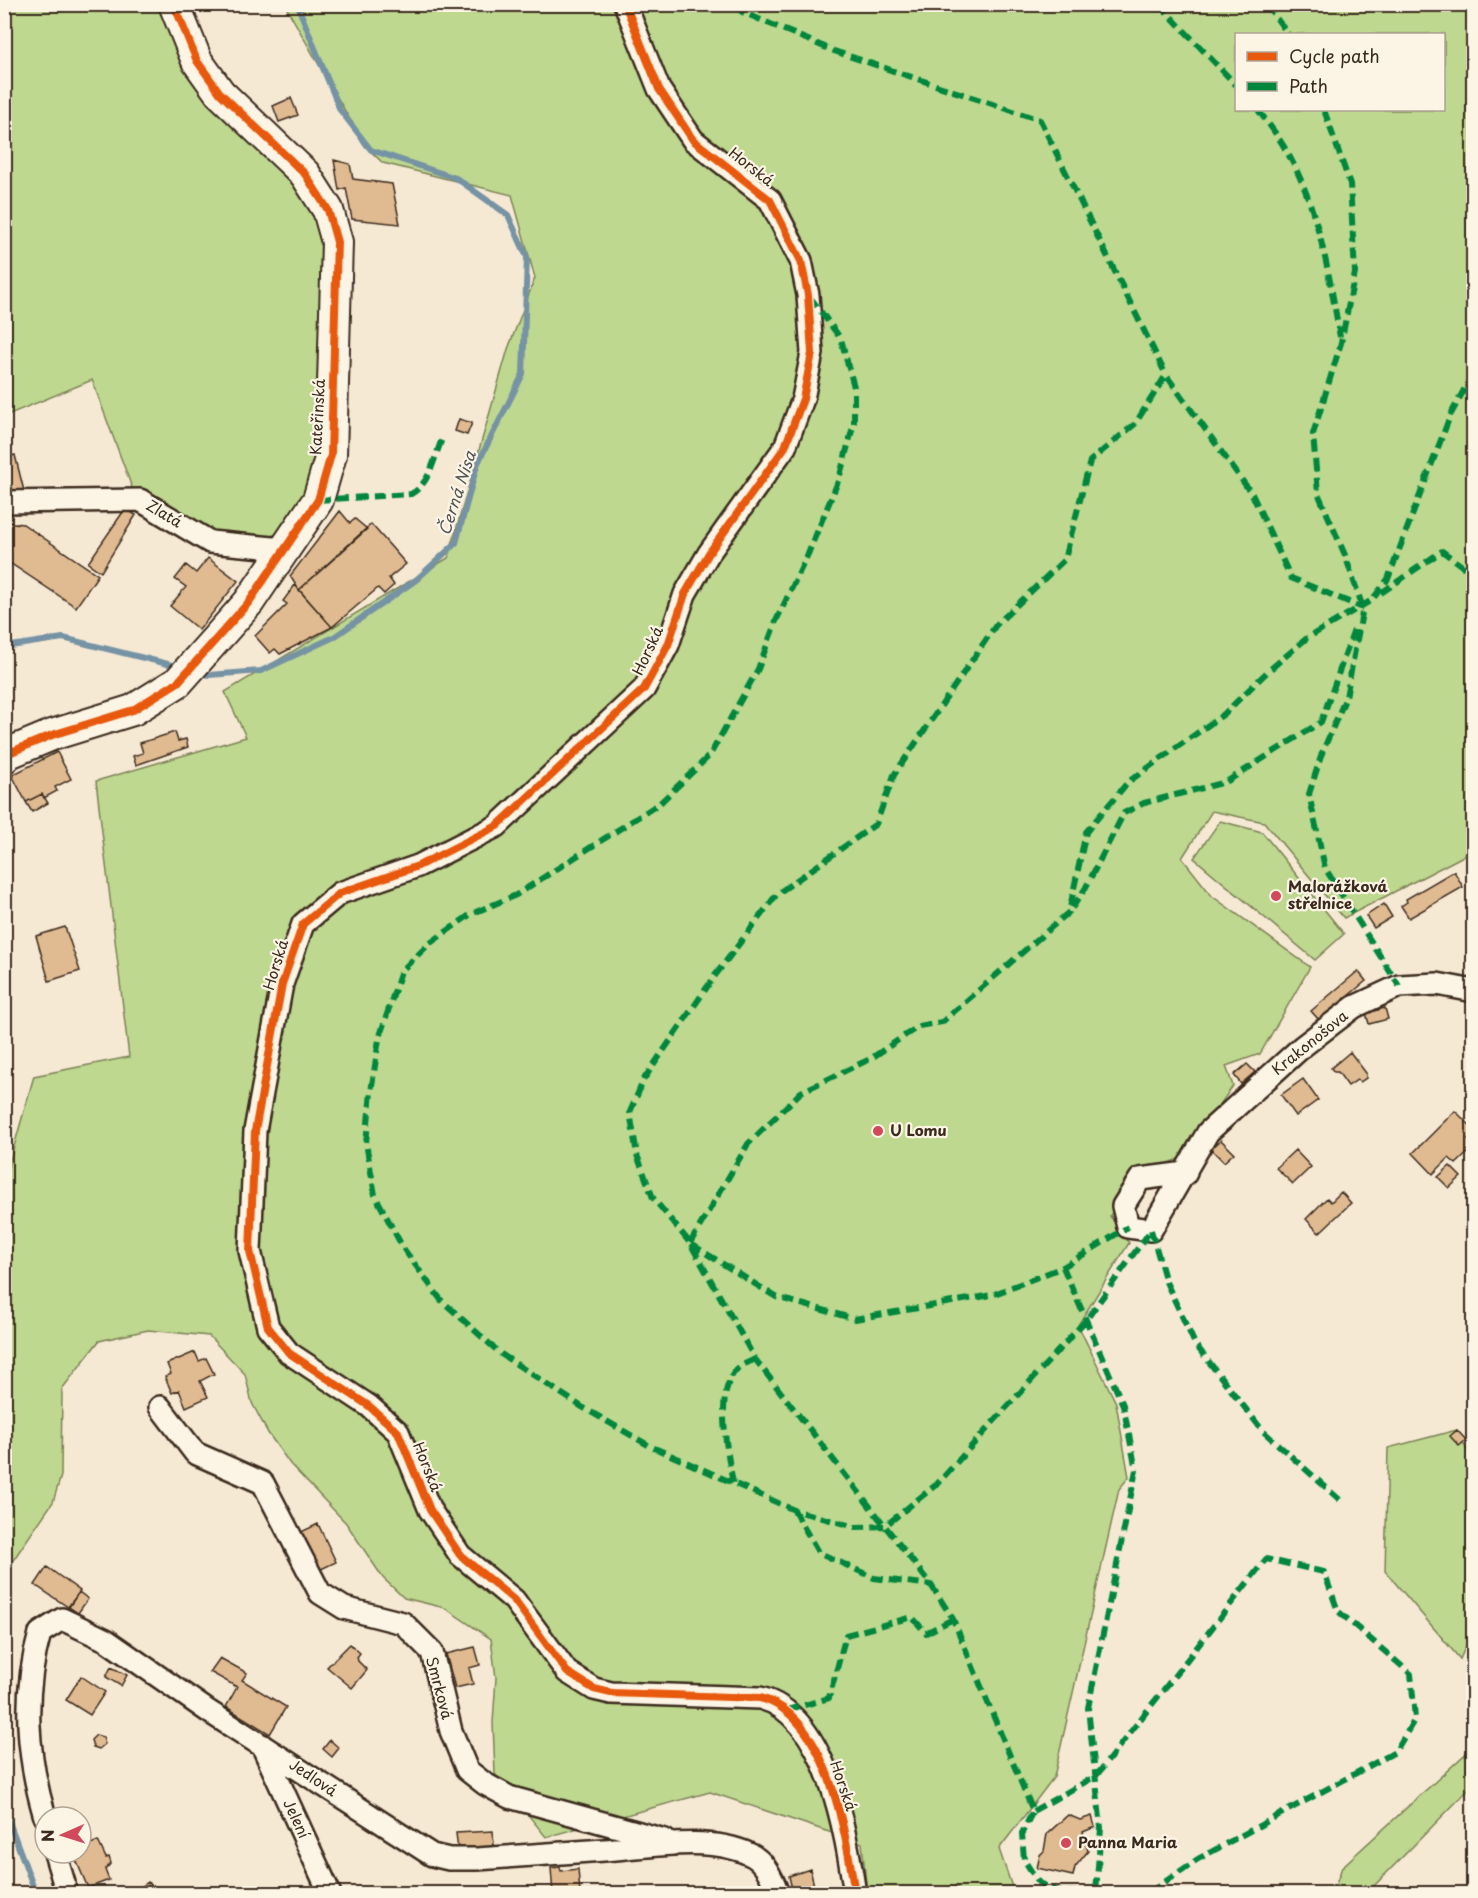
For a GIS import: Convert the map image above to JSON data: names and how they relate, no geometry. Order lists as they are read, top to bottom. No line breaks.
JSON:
{"streets":{"street":["Horská","Kateřinská","Zlatá","Krakonošova","Smrková","Jedlová","Jelení"]},"crossings":[["Kateřinská","Zlatá"],["Smrková","Jedlová"],["Jedlová","Jelení"]],"water":["Černá Nisa"],"places":["Malorážková střelnice","U Lomu","Panna Maria"],"legend":["Cycle path","Path"],"north":"left"}
